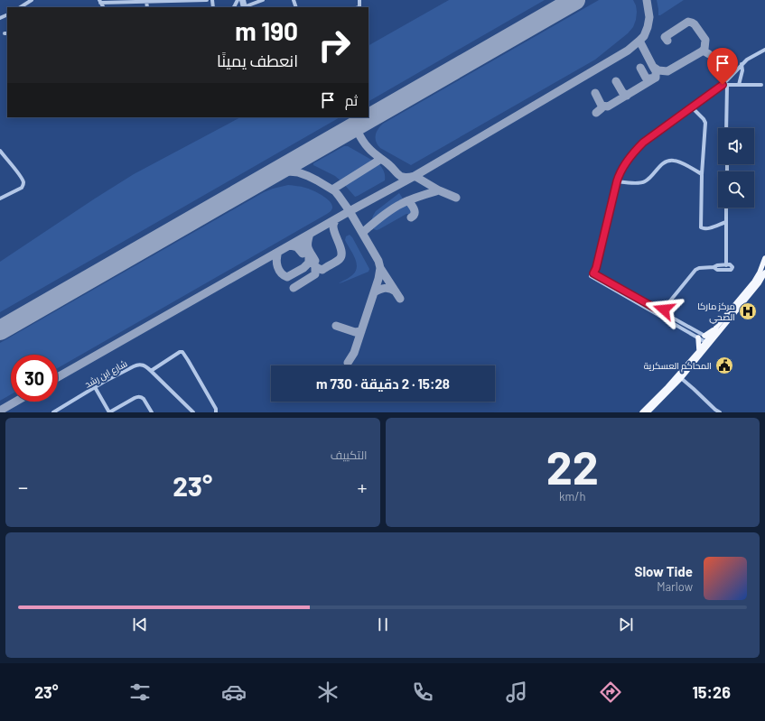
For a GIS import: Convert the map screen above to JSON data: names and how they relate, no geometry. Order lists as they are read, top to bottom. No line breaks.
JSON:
{"streets":{"street":["شارع ابن رشد"]},"places":{"hospital":["مركز ماركا الصحي"],"public building":["المحاكم العسكرية"]},"page":{"turn":["190 m","انعطف يمينًا"],"then":"ثم","limit":"30","trip":"15:28 · 2 دقيقة · 730 m","tile":[["22","km/h"],"التكييف"],"heat":["−","23°","+"],"song":["Slow Tide","Marlow"],"tabs":["15:26","23°"]}}
